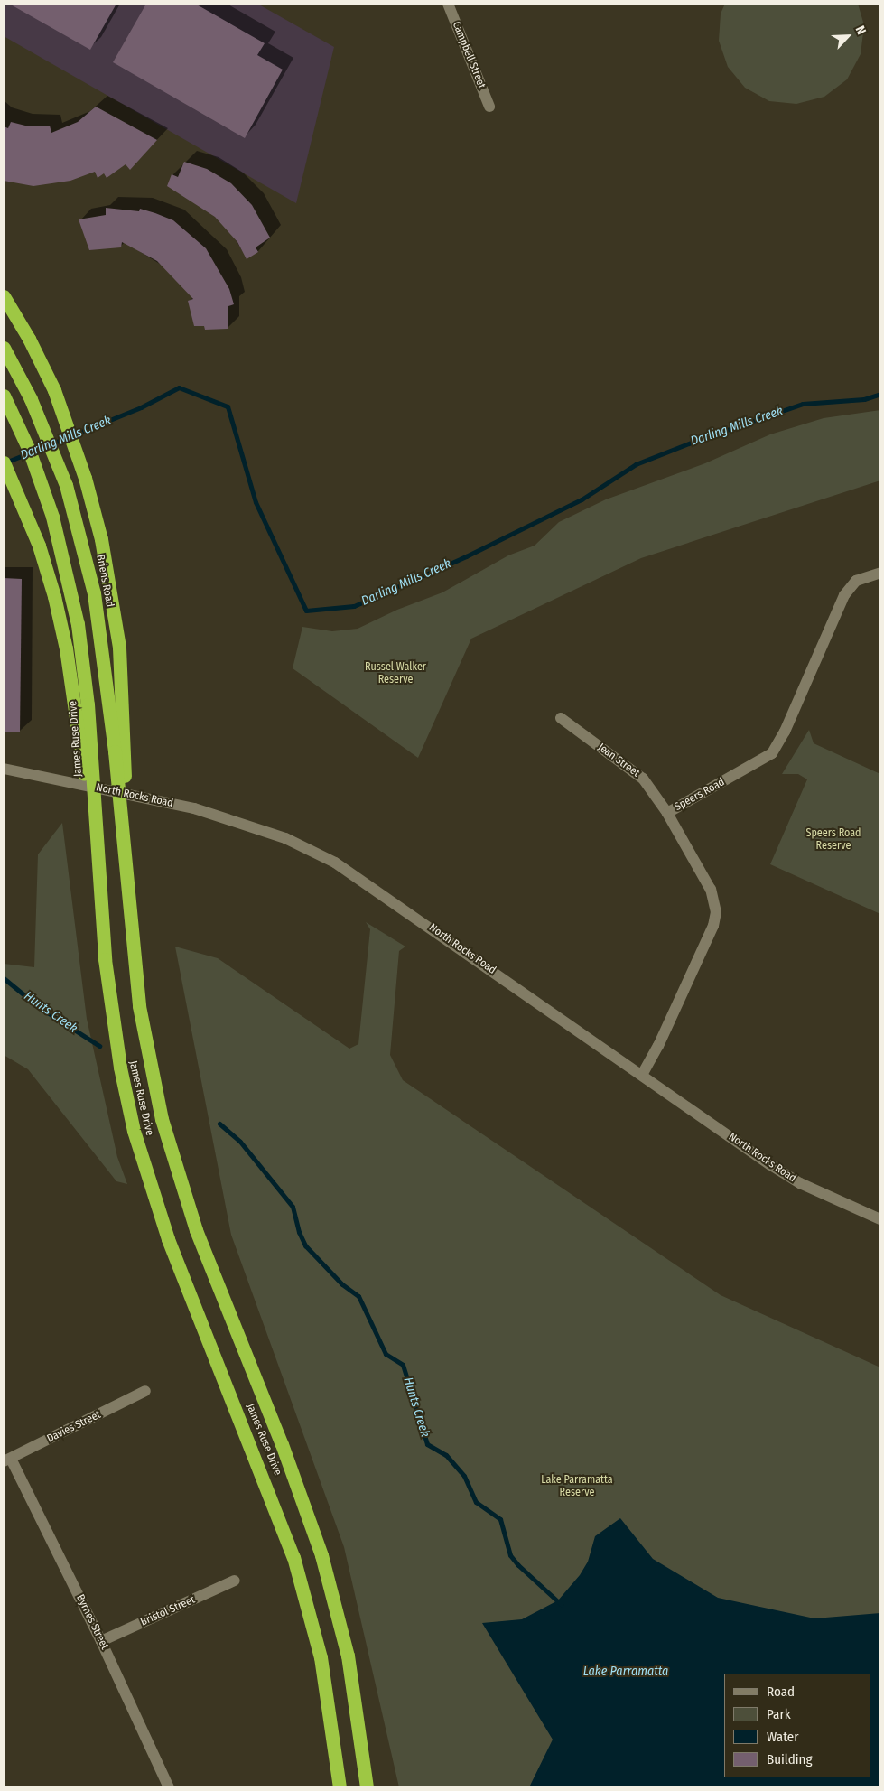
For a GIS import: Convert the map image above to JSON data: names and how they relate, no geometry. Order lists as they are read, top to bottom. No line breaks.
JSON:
{"streets":{"highway":["Briens Road","James Ruse Drive"],"street":["Campbell Street","Jean Street","Speers Road","North Rocks Road","Davies Street","Bristol Street","Byrnes Street"]},"crossings":[["Briens Road","James Ruse Drive"],["Jean Street","Speers Road"],["Speers Road","North Rocks Road"],["Davies Street","Byrnes Street"],["Bristol Street","Byrnes Street"]],"water":["Darling Mills Creek","Hunts Creek","Lake Parramatta"],"parks":["Russel Walker Reserve","Speers Road Reserve","Lake Parramatta Reserve"],"legend":["Road","Park","Water","Building"],"north":"top right"}
